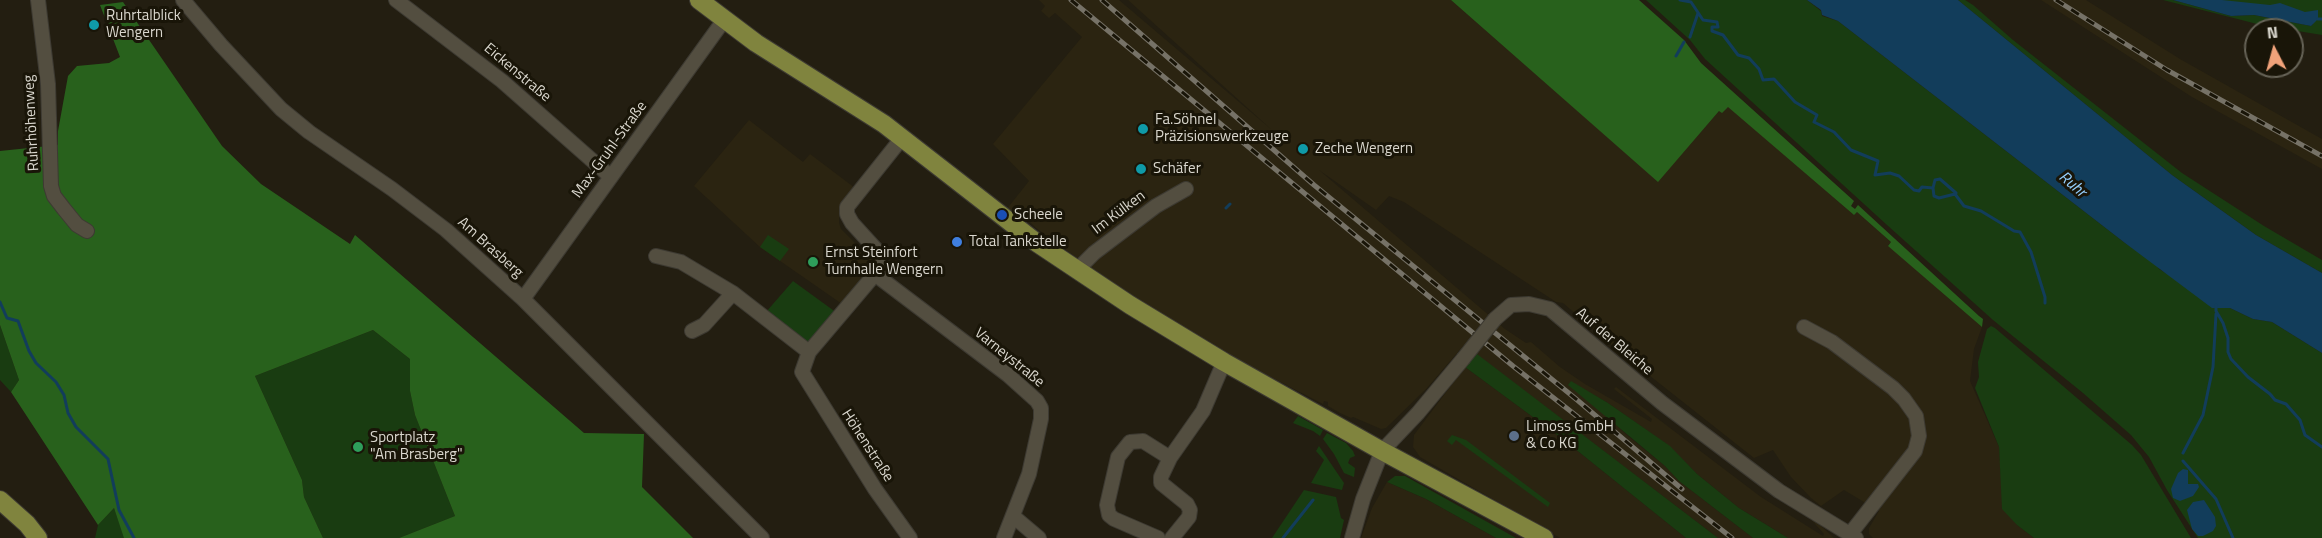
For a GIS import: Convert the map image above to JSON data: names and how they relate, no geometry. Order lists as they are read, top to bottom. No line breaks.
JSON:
{"streets":{"street":["Eickenstraße","Ruhrhöhenweg","Max-Gruhl-Straße","Im Külken","Am Brasberg","Auf der Bleiche","Varneystraße","Höhenstraße"]},"crossings":[["Eickenstraße","Max-Gruhl-Straße"],["Max-Gruhl-Straße","Am Brasberg"]],"water":["Ruhr"],"places":["Ruhrtalblick Wengern","Fa.Söhnel Präzisionswerkzeuge","Zeche Wengern","Schäfer","Scheele","Total Tankstelle","Ernst Steinfort Turnhalle Wengern","Limoss GmbH & Co KG","Sportplatz \"Am Brasberg\""],"north":"top"}
